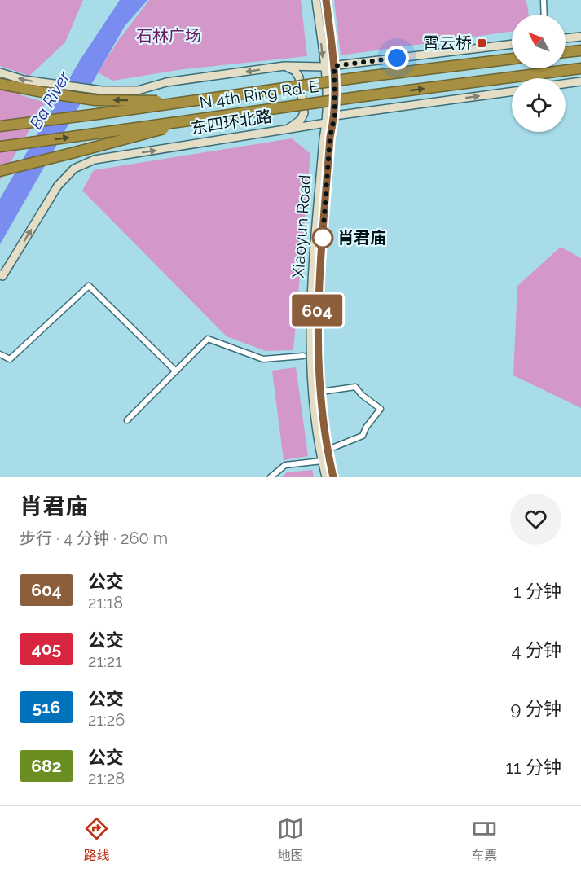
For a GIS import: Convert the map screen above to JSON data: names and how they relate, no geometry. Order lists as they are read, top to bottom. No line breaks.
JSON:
{"streets":{"highway":["N 4th Ring Rd. E","东四环北路"],"street":["Xiaoyun Road"]},"crossings":[["东四环北路","Xiaoyun Road"]],"water":["Ba River"],"parks":["石林广场"],"places":{"transit":["霄云桥"],"other":["肖君庙"]},"lines":["bus line 604"],"north":"top left","page":{"on_map":"604","heading":["肖君庙","步行 · 4 分钟 · 260 m"],"list":[{"mark":"604","name":"公交","note":"21:18","value":"1 分钟"},{"mark":"405","name":"公交","note":"21:21","value":"4 分钟"},{"mark":"516","name":"公交","note":"21:26","value":"9 分钟"},{"mark":"682","name":"公交","note":"21:28","value":"11 分钟"}],"tabs":["路线","地图","车票"]}}
